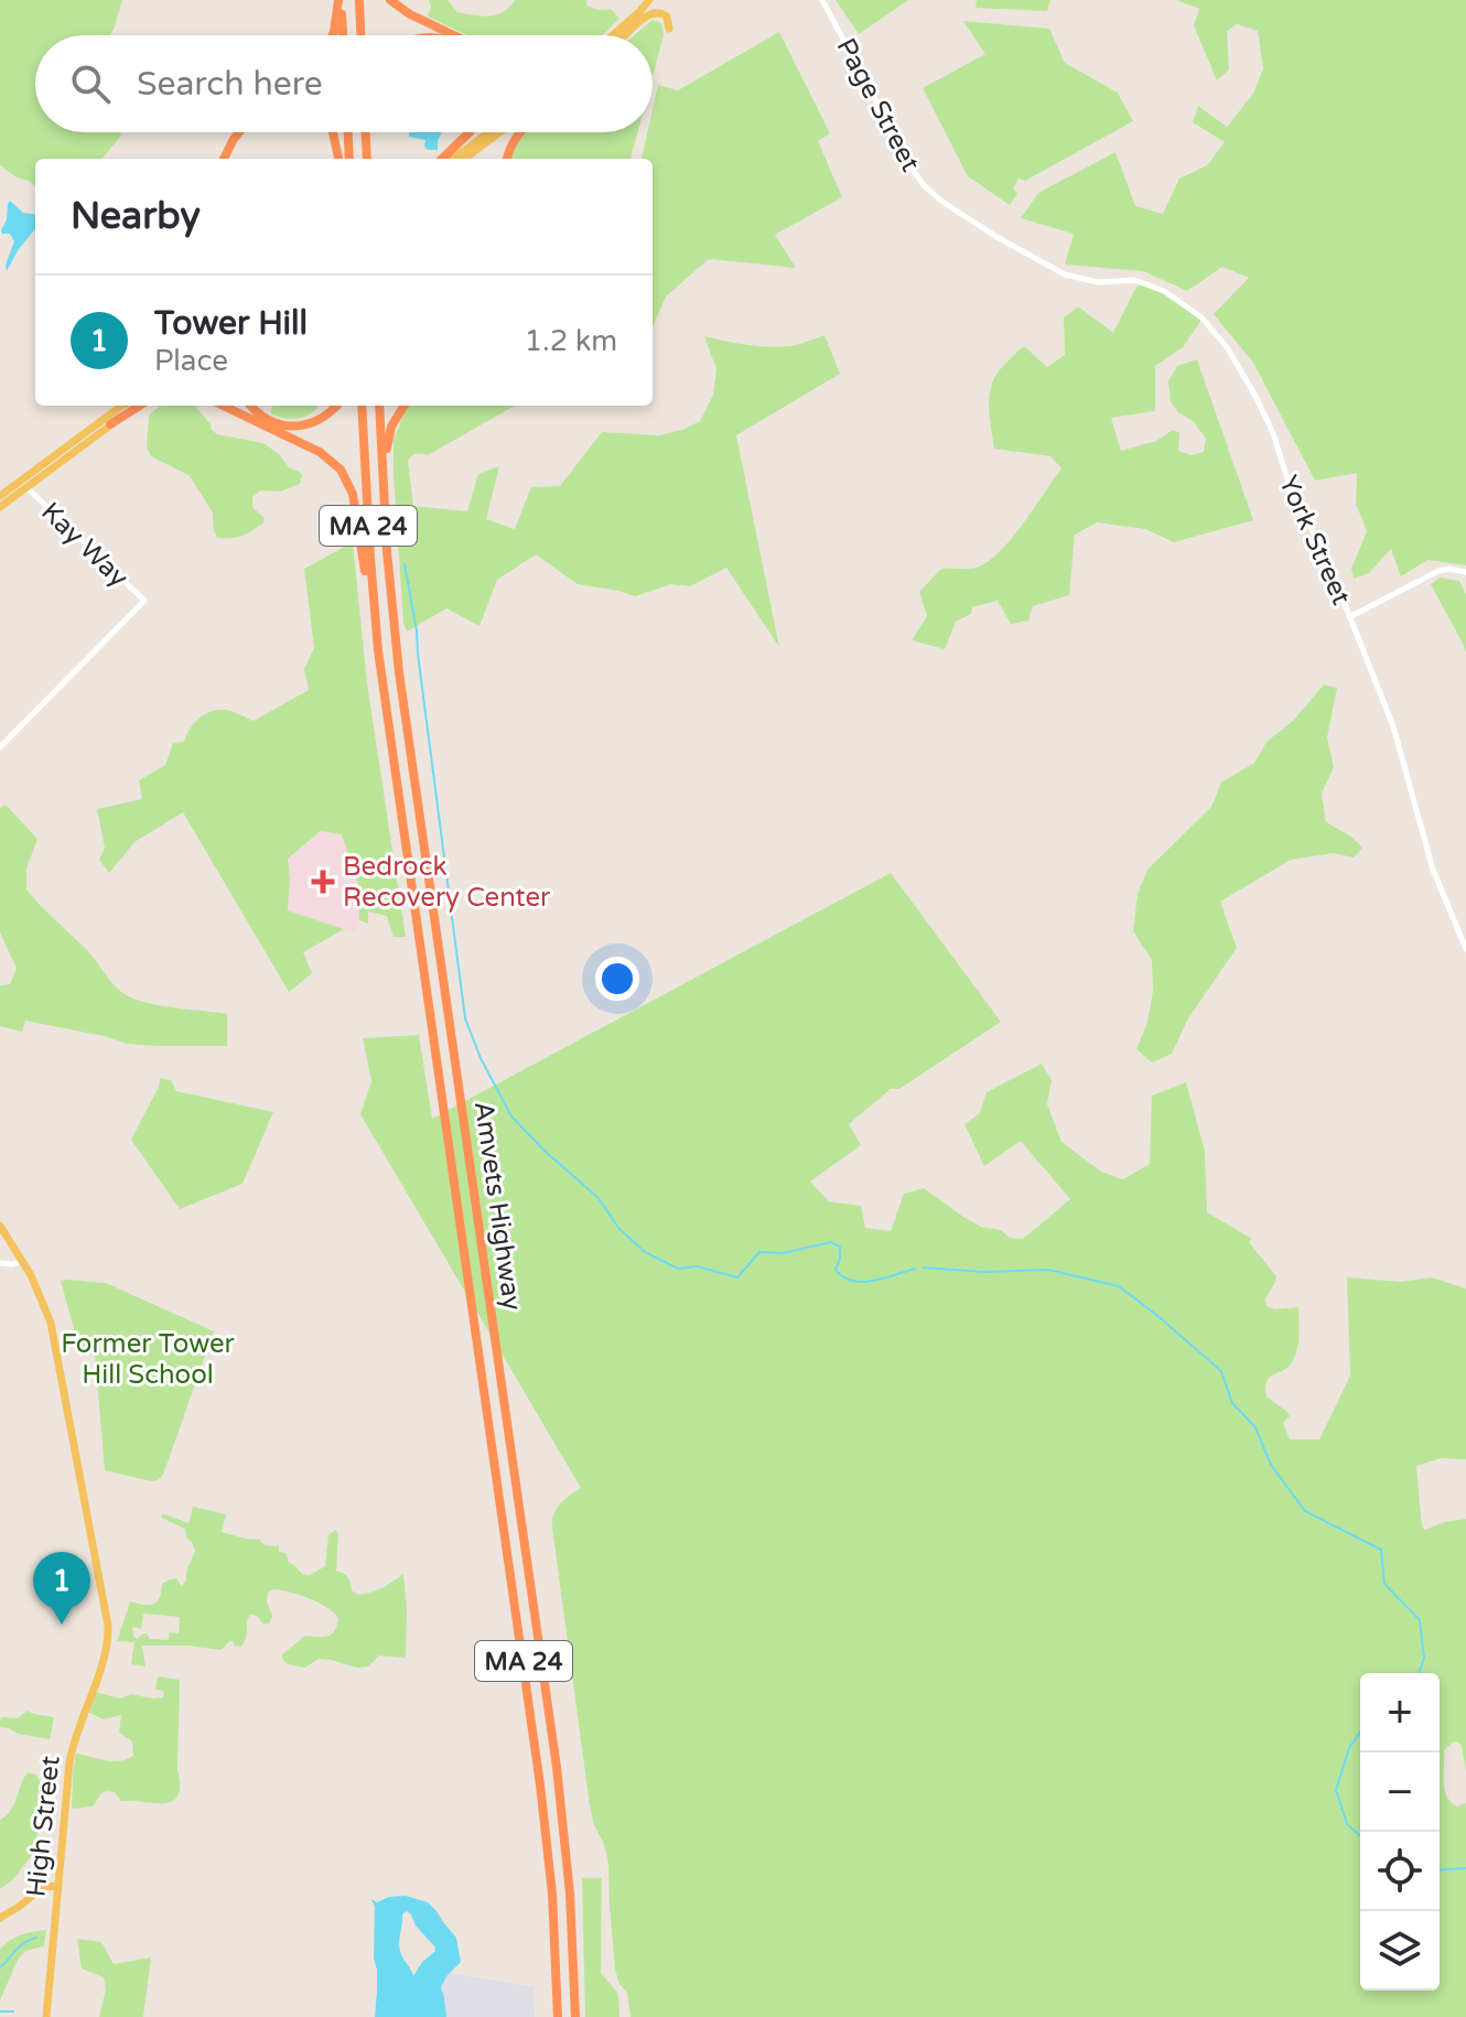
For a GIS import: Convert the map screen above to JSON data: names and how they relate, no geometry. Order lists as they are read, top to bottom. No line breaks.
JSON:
{"streets":{"highway":["MA 24","Amvets Highway"],"main road":["High Street"],"street":["Page Street","York Street","Kay Way"]},"crossings":[["Page Street","York Street"]],"parks":["Former Tower Hill School"],"places":{"health":["Bedrock Recovery Center"]},"page":{"search":"Search here","heading":"Nearby","list":[{"mark":"1","name":"Tower Hill","note":"Place","value":"1.2 km"}],"pins":"1","map_buttons":["+","−"]}}
